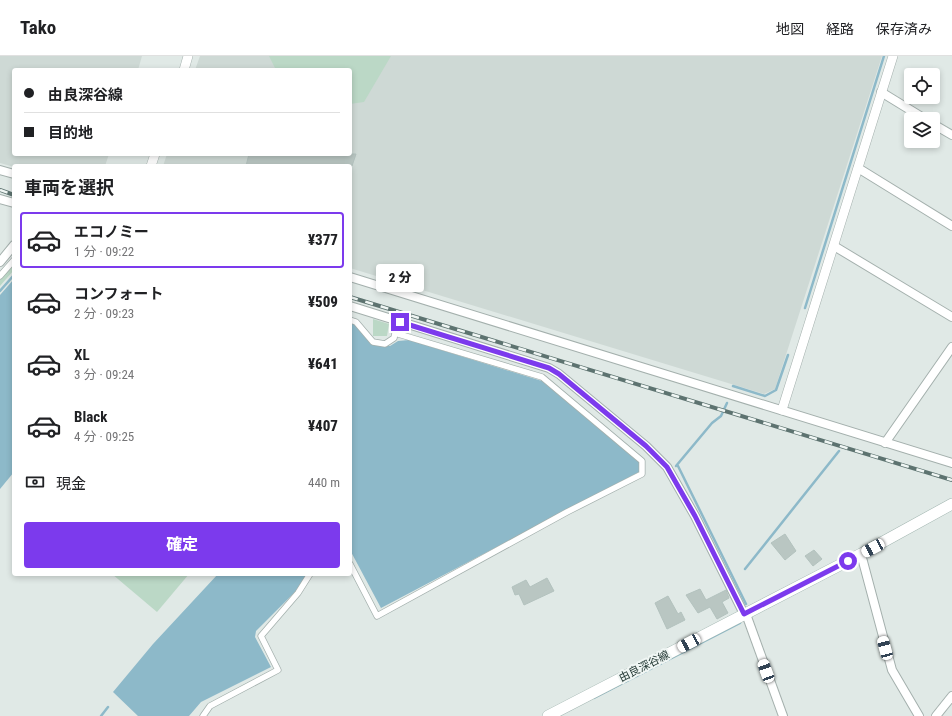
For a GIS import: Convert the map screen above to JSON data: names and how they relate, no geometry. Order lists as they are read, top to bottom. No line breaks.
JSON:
{"streets":{"main road":["由良深谷線"]},"page":{"header":"Tako","nav":["地図","経路","保存済み"],"banner":["由良深谷線","目的地"],"heading":"車両を選択","list":[{"name":"エコノミー","note":"1 分 · 09:22","value":"¥377"},{"name":"コンフォート","note":"2 分 · 09:23","value":"¥509"},{"name":"XL","note":"3 分 · 09:24","value":"¥641"},{"name":"Black","note":"4 分 · 09:25","value":"¥407"}],"bubble":"2 分","pay":["現金","440 m"],"buttons":"確定"}}
